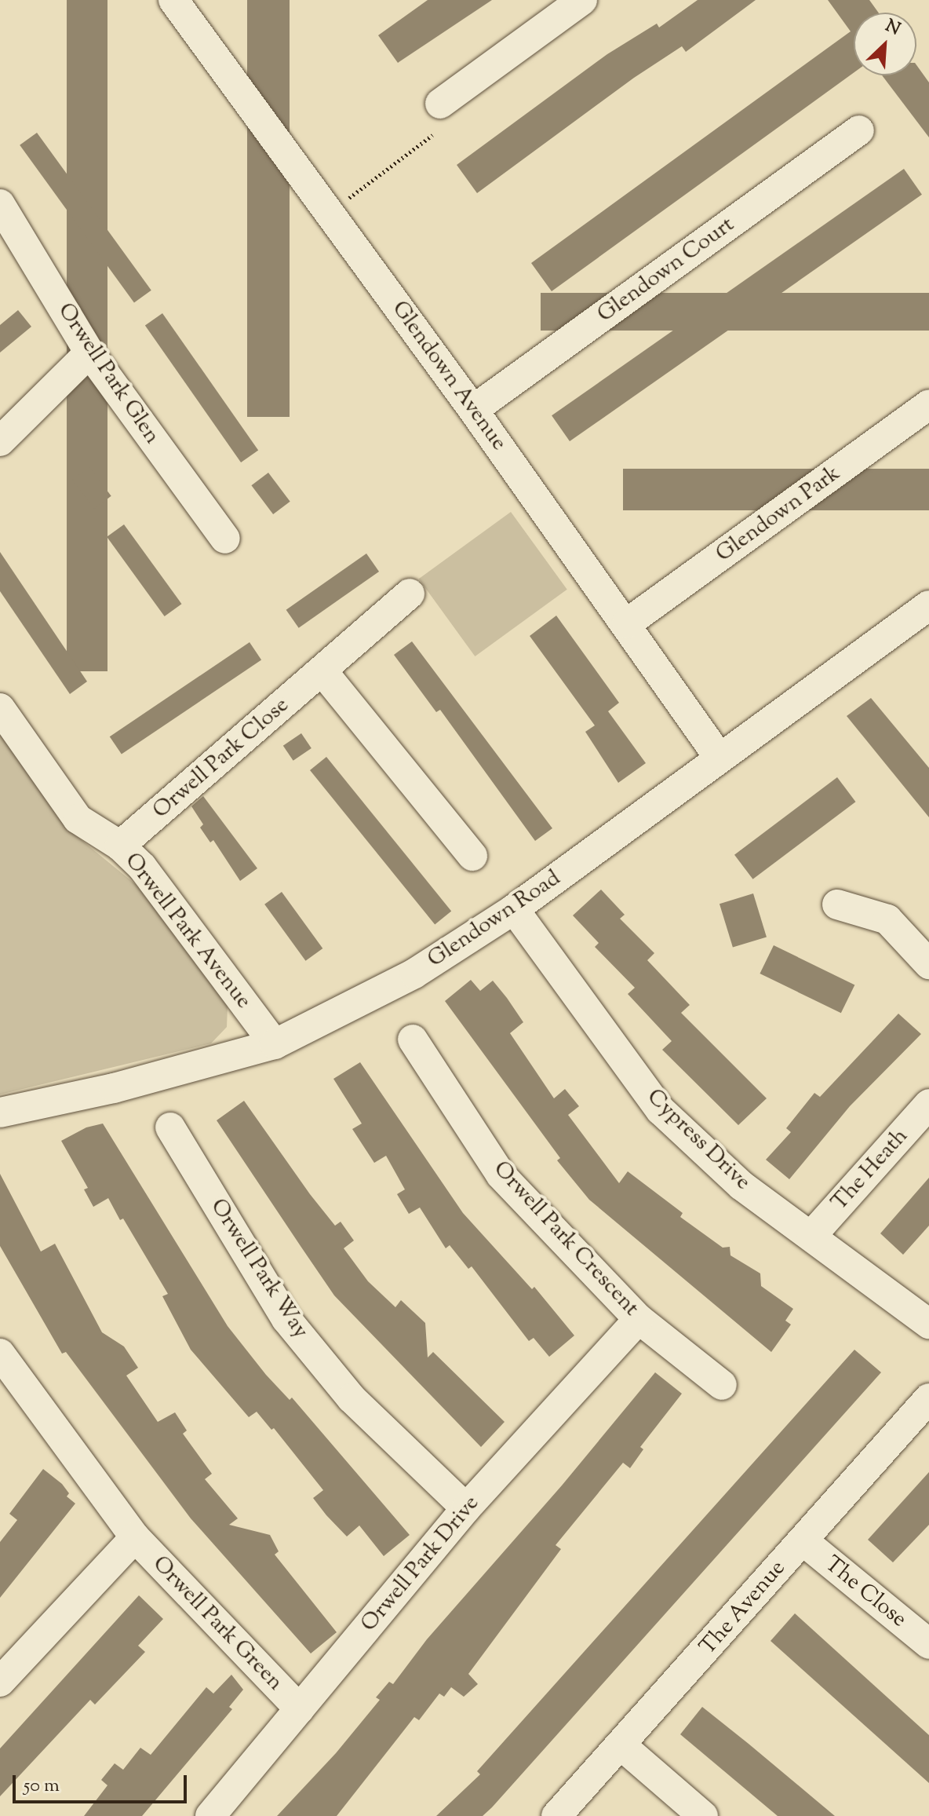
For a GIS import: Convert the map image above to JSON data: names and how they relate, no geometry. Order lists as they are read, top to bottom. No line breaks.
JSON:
{"streets":{"street":["Glendown Court","Orwell Park Glen","Glendown Avenue","Glendown Park","Orwell Park Close","Glendown Road","Orwell Park Avenue","Cypress Drive","The Heath","Orwell Park Crescent","Orwell Park Way","Orwell Park Drive","The Close","The Avenue","Orwell Park Green"]},"crossings":[["Glendown Court","Glendown Avenue"],["Glendown Avenue","Glendown Park"],["Glendown Avenue","Glendown Road"],["Orwell Park Close","Orwell Park Avenue"],["Glendown Road","Orwell Park Avenue"],["Glendown Road","Cypress Drive"],["Cypress Drive","The Heath"],["Orwell Park Crescent","Orwell Park Drive"],["Orwell Park Way","Orwell Park Drive"],["Orwell Park Drive","Orwell Park Green"],["The Close","The Avenue"]],"scale_bar":"50 m","north":"top right"}
